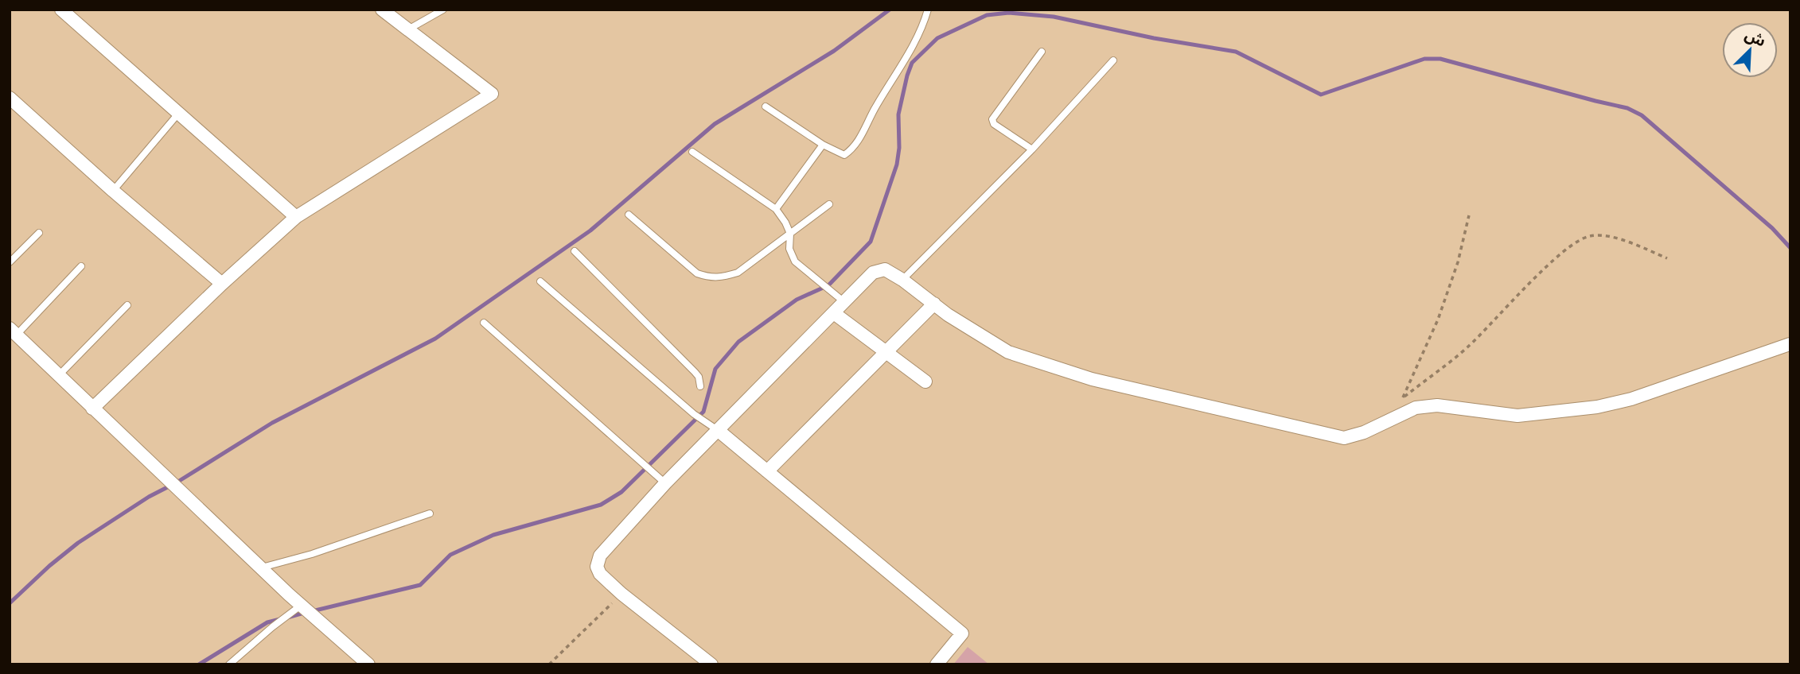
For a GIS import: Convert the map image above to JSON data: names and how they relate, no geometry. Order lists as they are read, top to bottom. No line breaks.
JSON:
{"north":"top right"}
